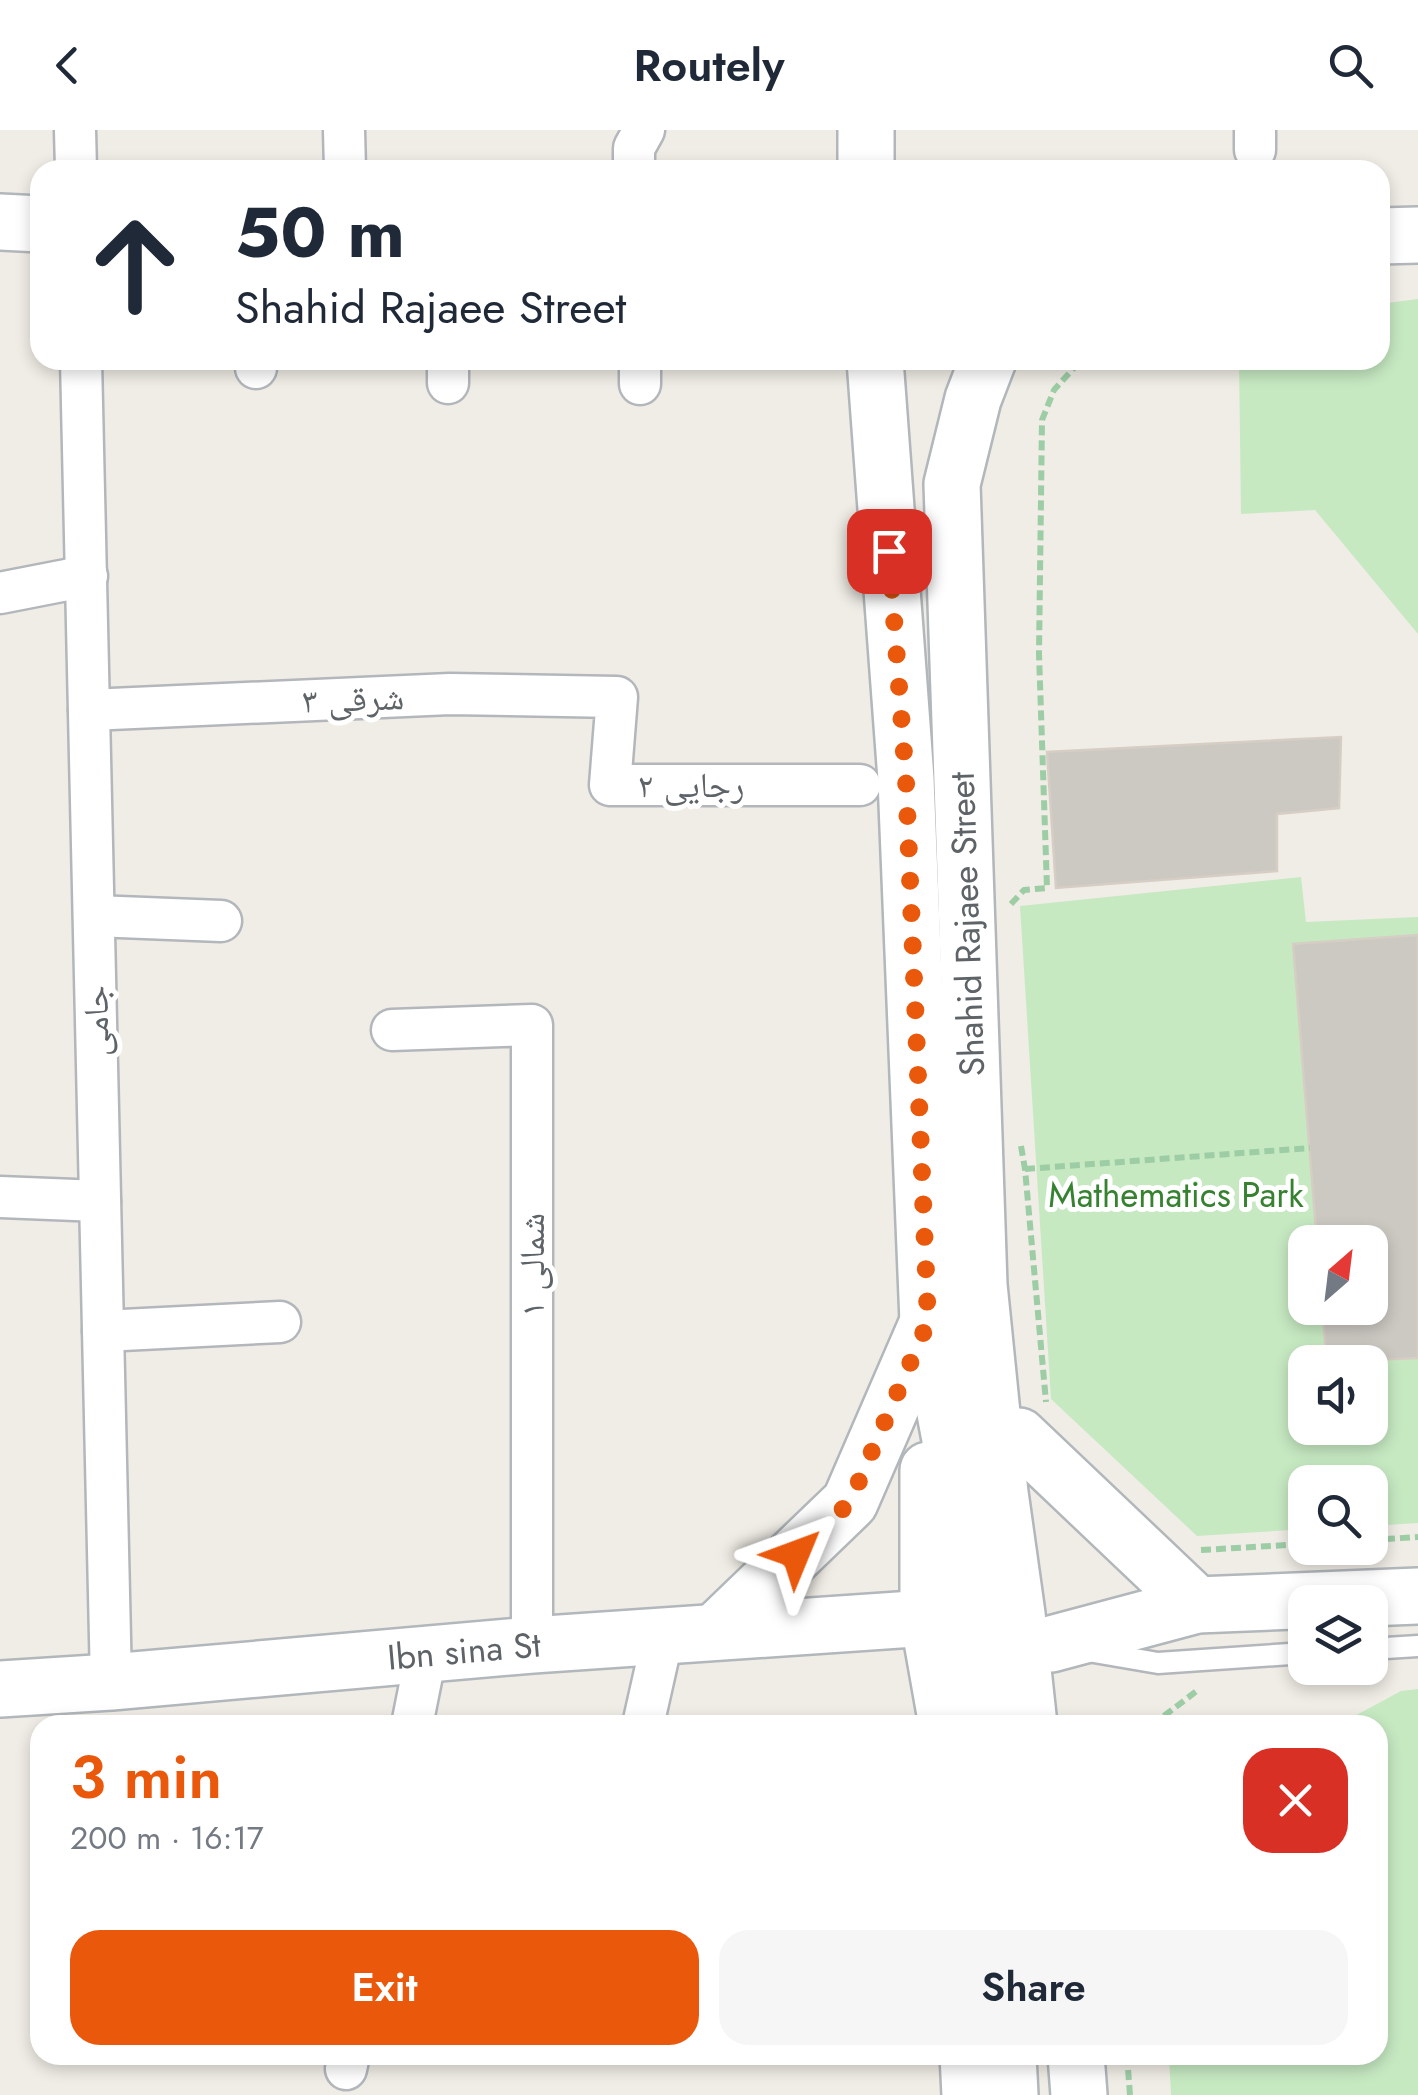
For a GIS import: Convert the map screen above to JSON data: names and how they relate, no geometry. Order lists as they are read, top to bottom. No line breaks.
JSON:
{"streets":{"main road":["Shahid Rajaee Street","Ibn sina St"],"street":["شرقی ۳","رجایی ۲","جامی","شمالی ۱"]},"crossings":[["شرقی ۳","رجایی ۲"],["شرقی ۳","جامی"],["جامی","Ibn sina St"],["شمالی ۱","Ibn sina St"]],"parks":["Mathematics Park"],"north":"top right","page":{"header":"Routely","turn":["50 m","Shahid Rajaee Street"],"heading":["3 min","200 m · 16:17"],"buttons":["Exit","Share"]}}
